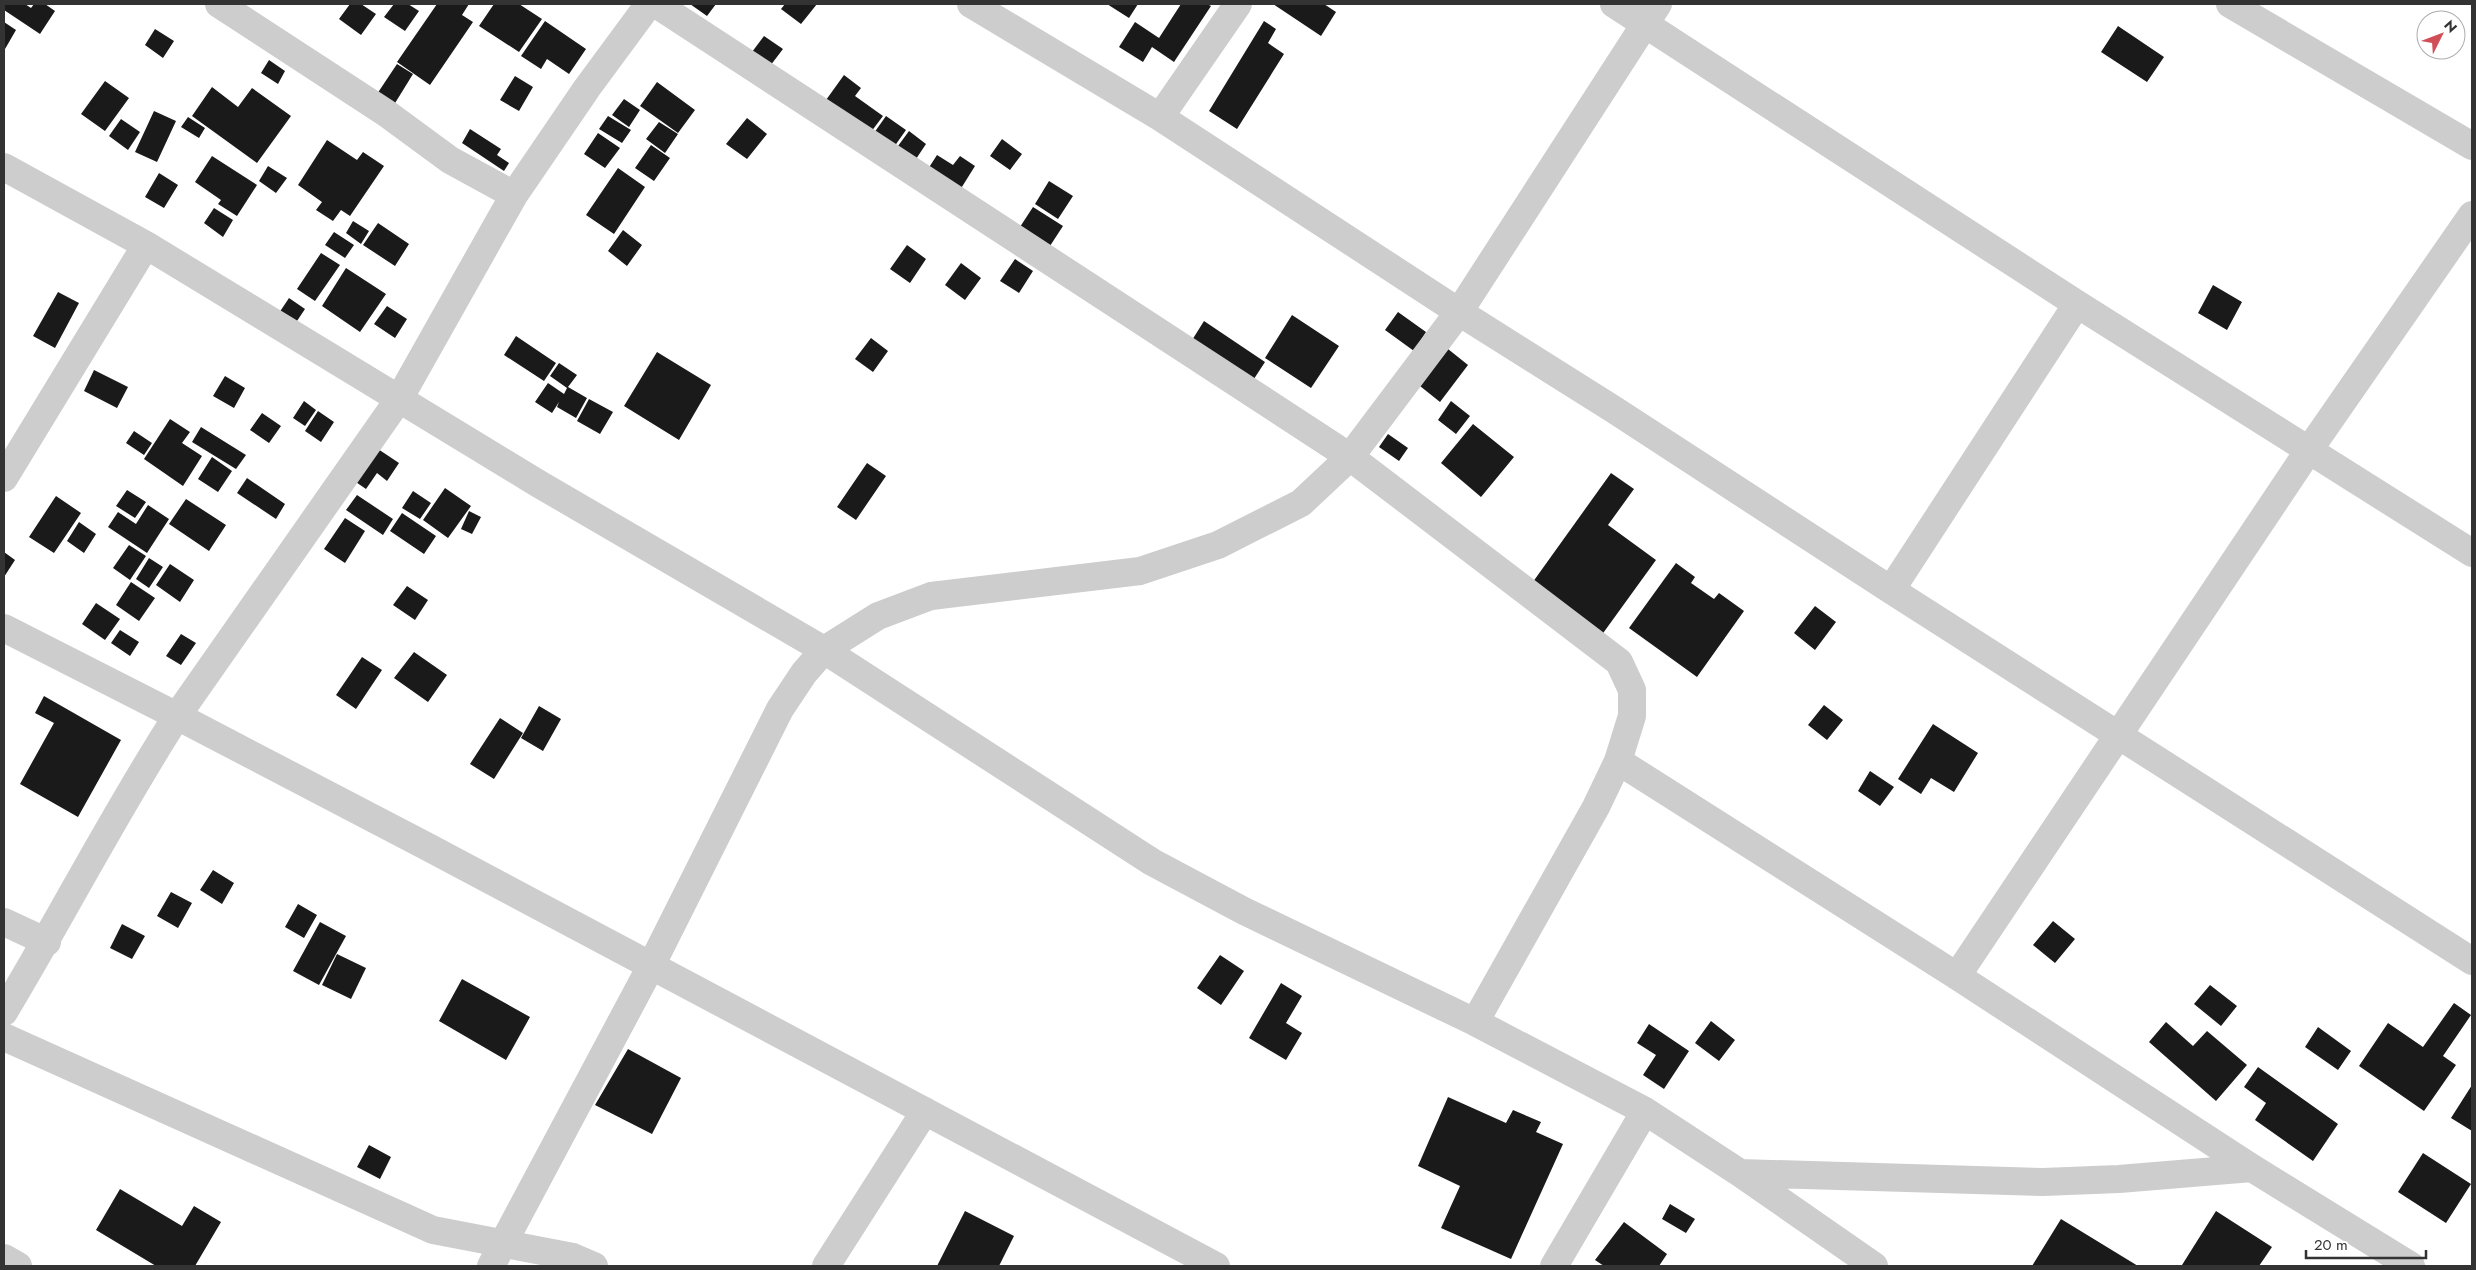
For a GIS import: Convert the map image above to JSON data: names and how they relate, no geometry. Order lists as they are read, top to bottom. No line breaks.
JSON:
{"scale_bar":"20 m","north":"top right"}
